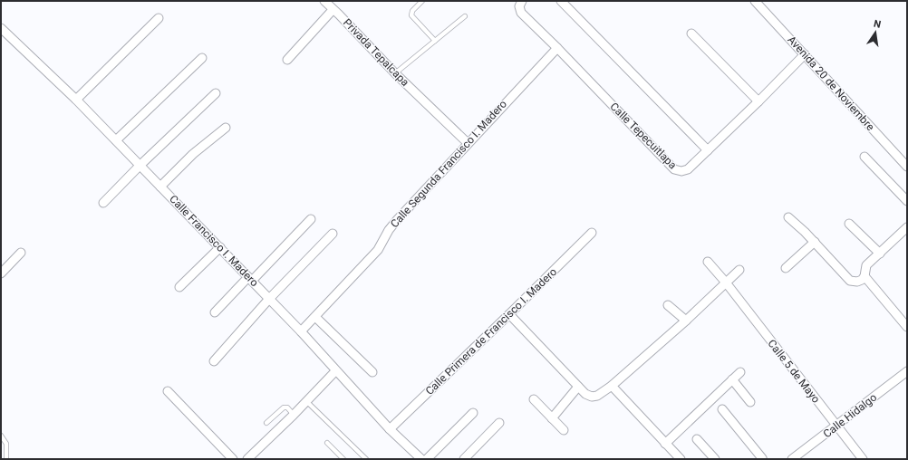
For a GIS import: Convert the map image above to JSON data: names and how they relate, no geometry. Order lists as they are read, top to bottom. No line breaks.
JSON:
{"streets":{"street":["Privada Tepalcapa","Avenida 20 de Noviembre","Calle Tepecuitlapa","Calle Segunda Francisco I. Madero","Calle Francisco I. Madero","Calle Primera de Francisco I. Madero","Calle 5 de Mayo","Calle Hidalgo"]},"crossings":[["Privada Tepalcapa","Calle Segunda Francisco I. Madero"],["Avenida 20 de Noviembre","Calle Tepecuitlapa"],["Calle Tepecuitlapa","Calle Segunda Francisco I. Madero"],["Calle Segunda Francisco I. Madero","Calle Francisco I. Madero"],["Calle Francisco I. Madero","Calle Primera de Francisco I. Madero"],["Calle 5 de Mayo","Calle Hidalgo"]],"north":"top"}
